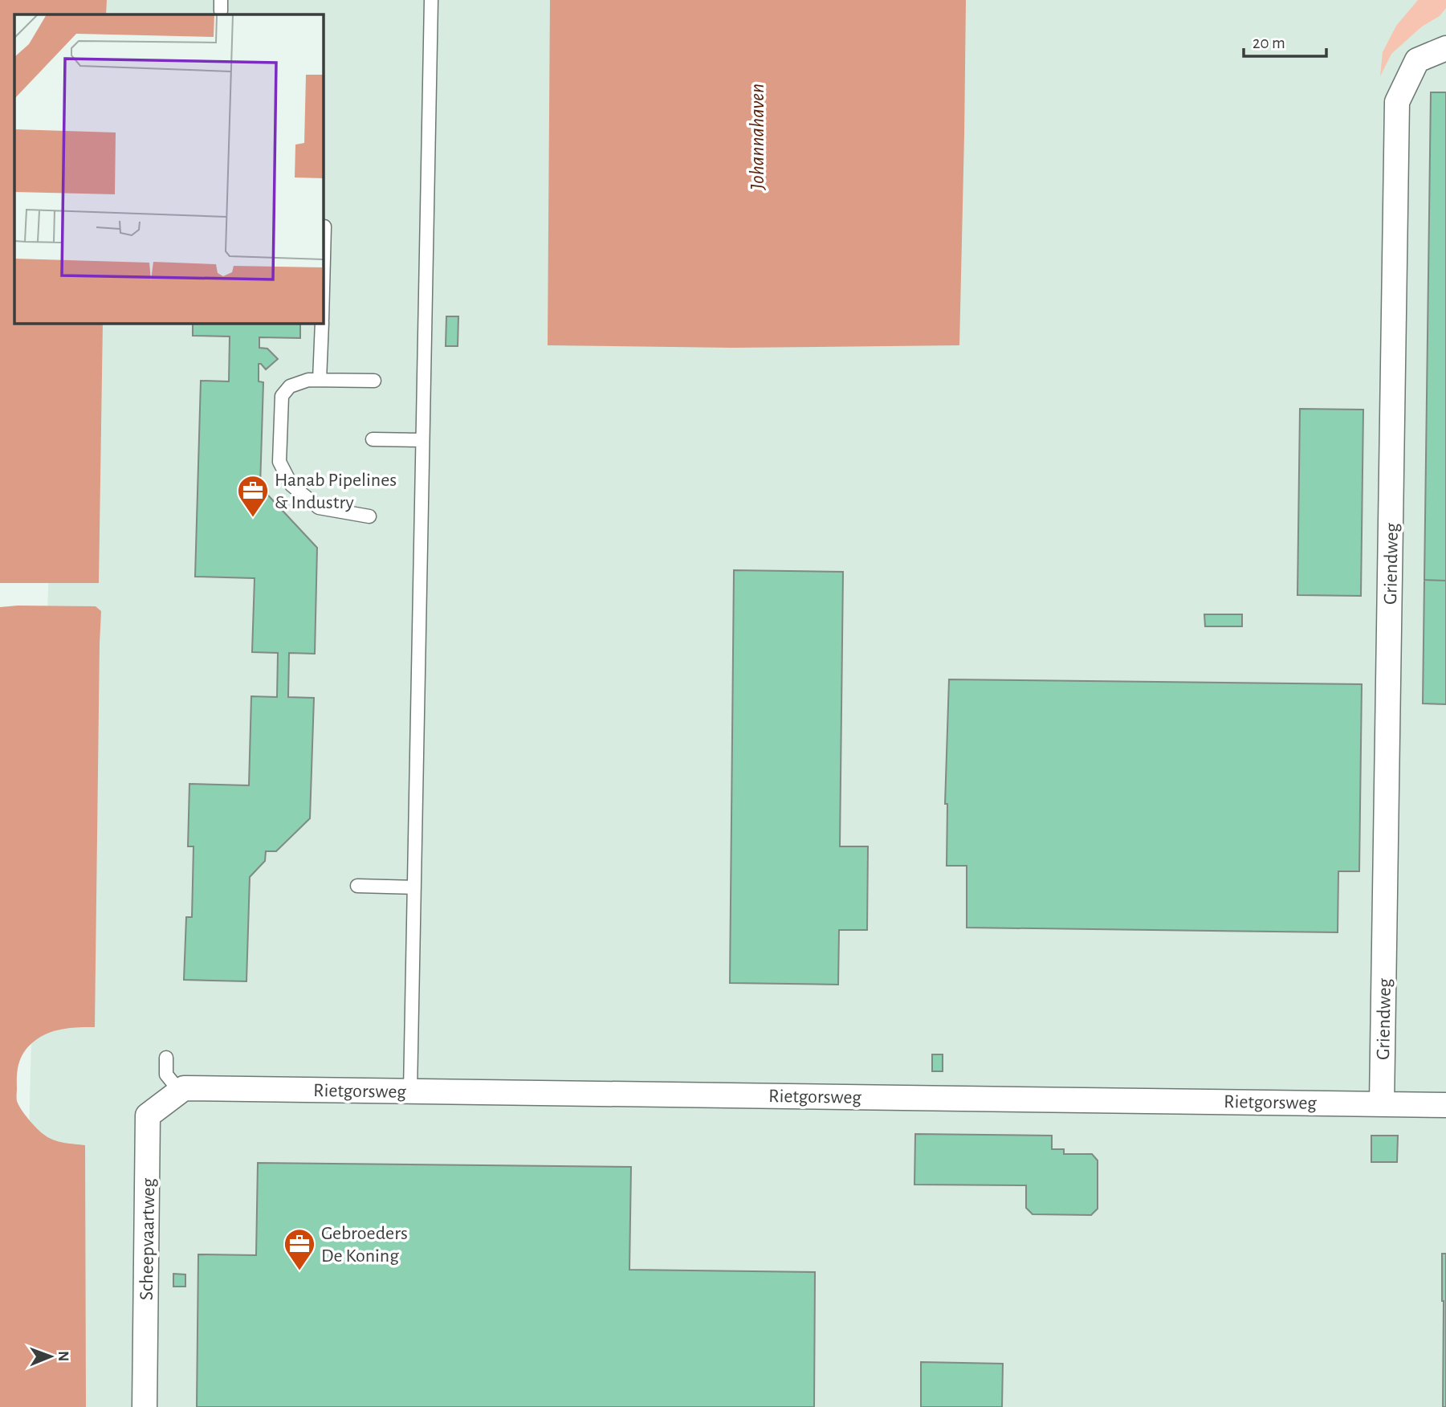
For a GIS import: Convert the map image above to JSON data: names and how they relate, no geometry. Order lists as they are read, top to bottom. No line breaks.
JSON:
{"streets":{"street":["Griendweg","Rietgorsweg","Scheepvaartweg"]},"crossings":[["Griendweg","Rietgorsweg"],["Rietgorsweg","Scheepvaartweg"]],"water":["Johannahaven"],"places":{"office":["Hanab Pipelines & Industry","Gebroeders De Koning"]},"scale_bar":"20 m","north":"right"}
